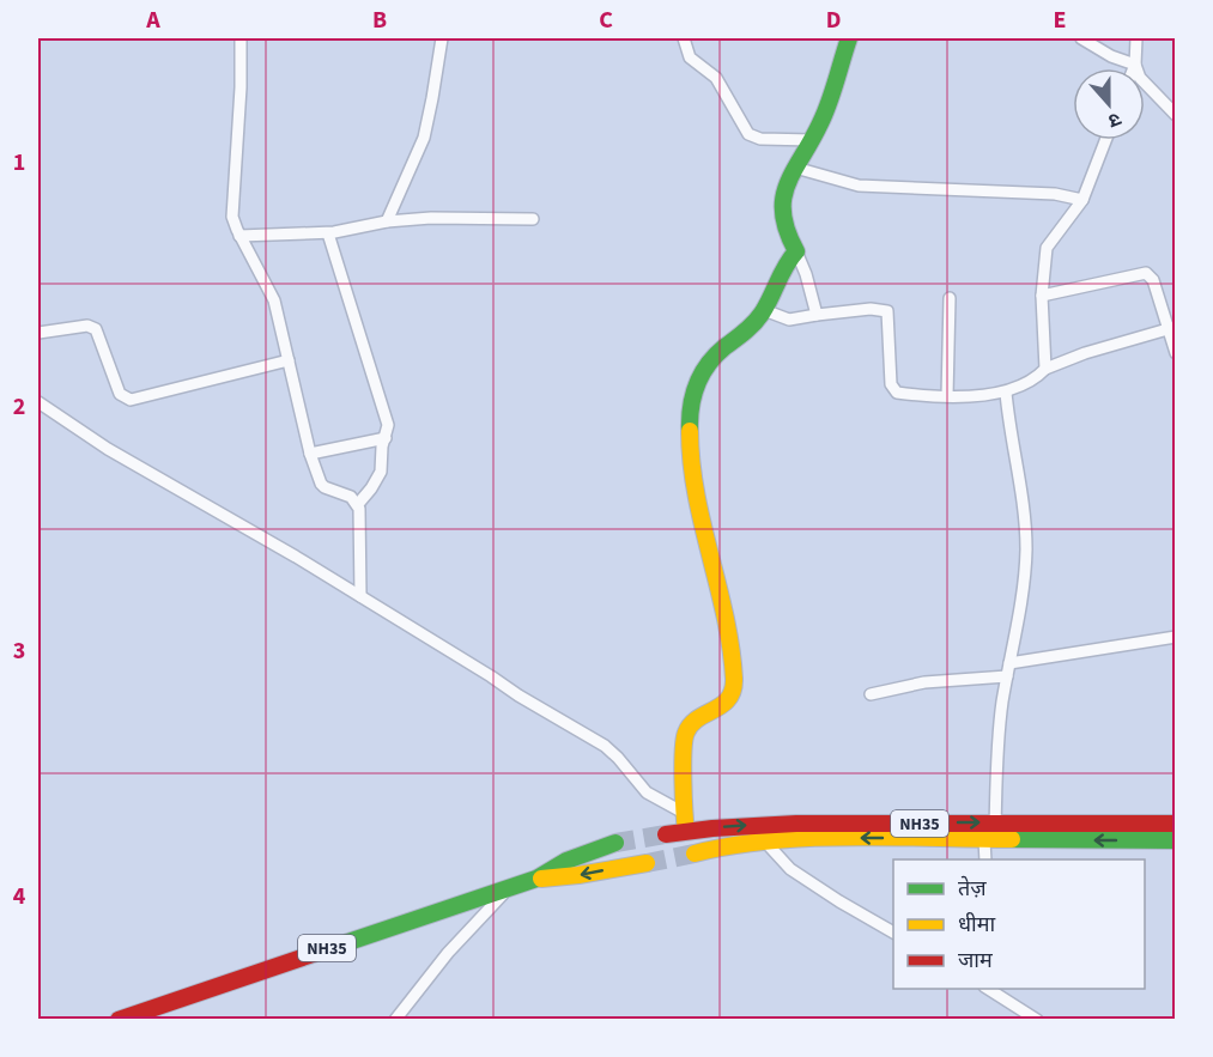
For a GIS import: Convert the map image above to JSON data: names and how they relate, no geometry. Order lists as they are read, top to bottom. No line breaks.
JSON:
{"streets":{"main road":["NH35"]},"legend":["तेज़","धीमा","जाम"],"north":"bottom","grid":{"columns":["A","B","C","D","E"],"rows":["1","2","3","4"]}}
